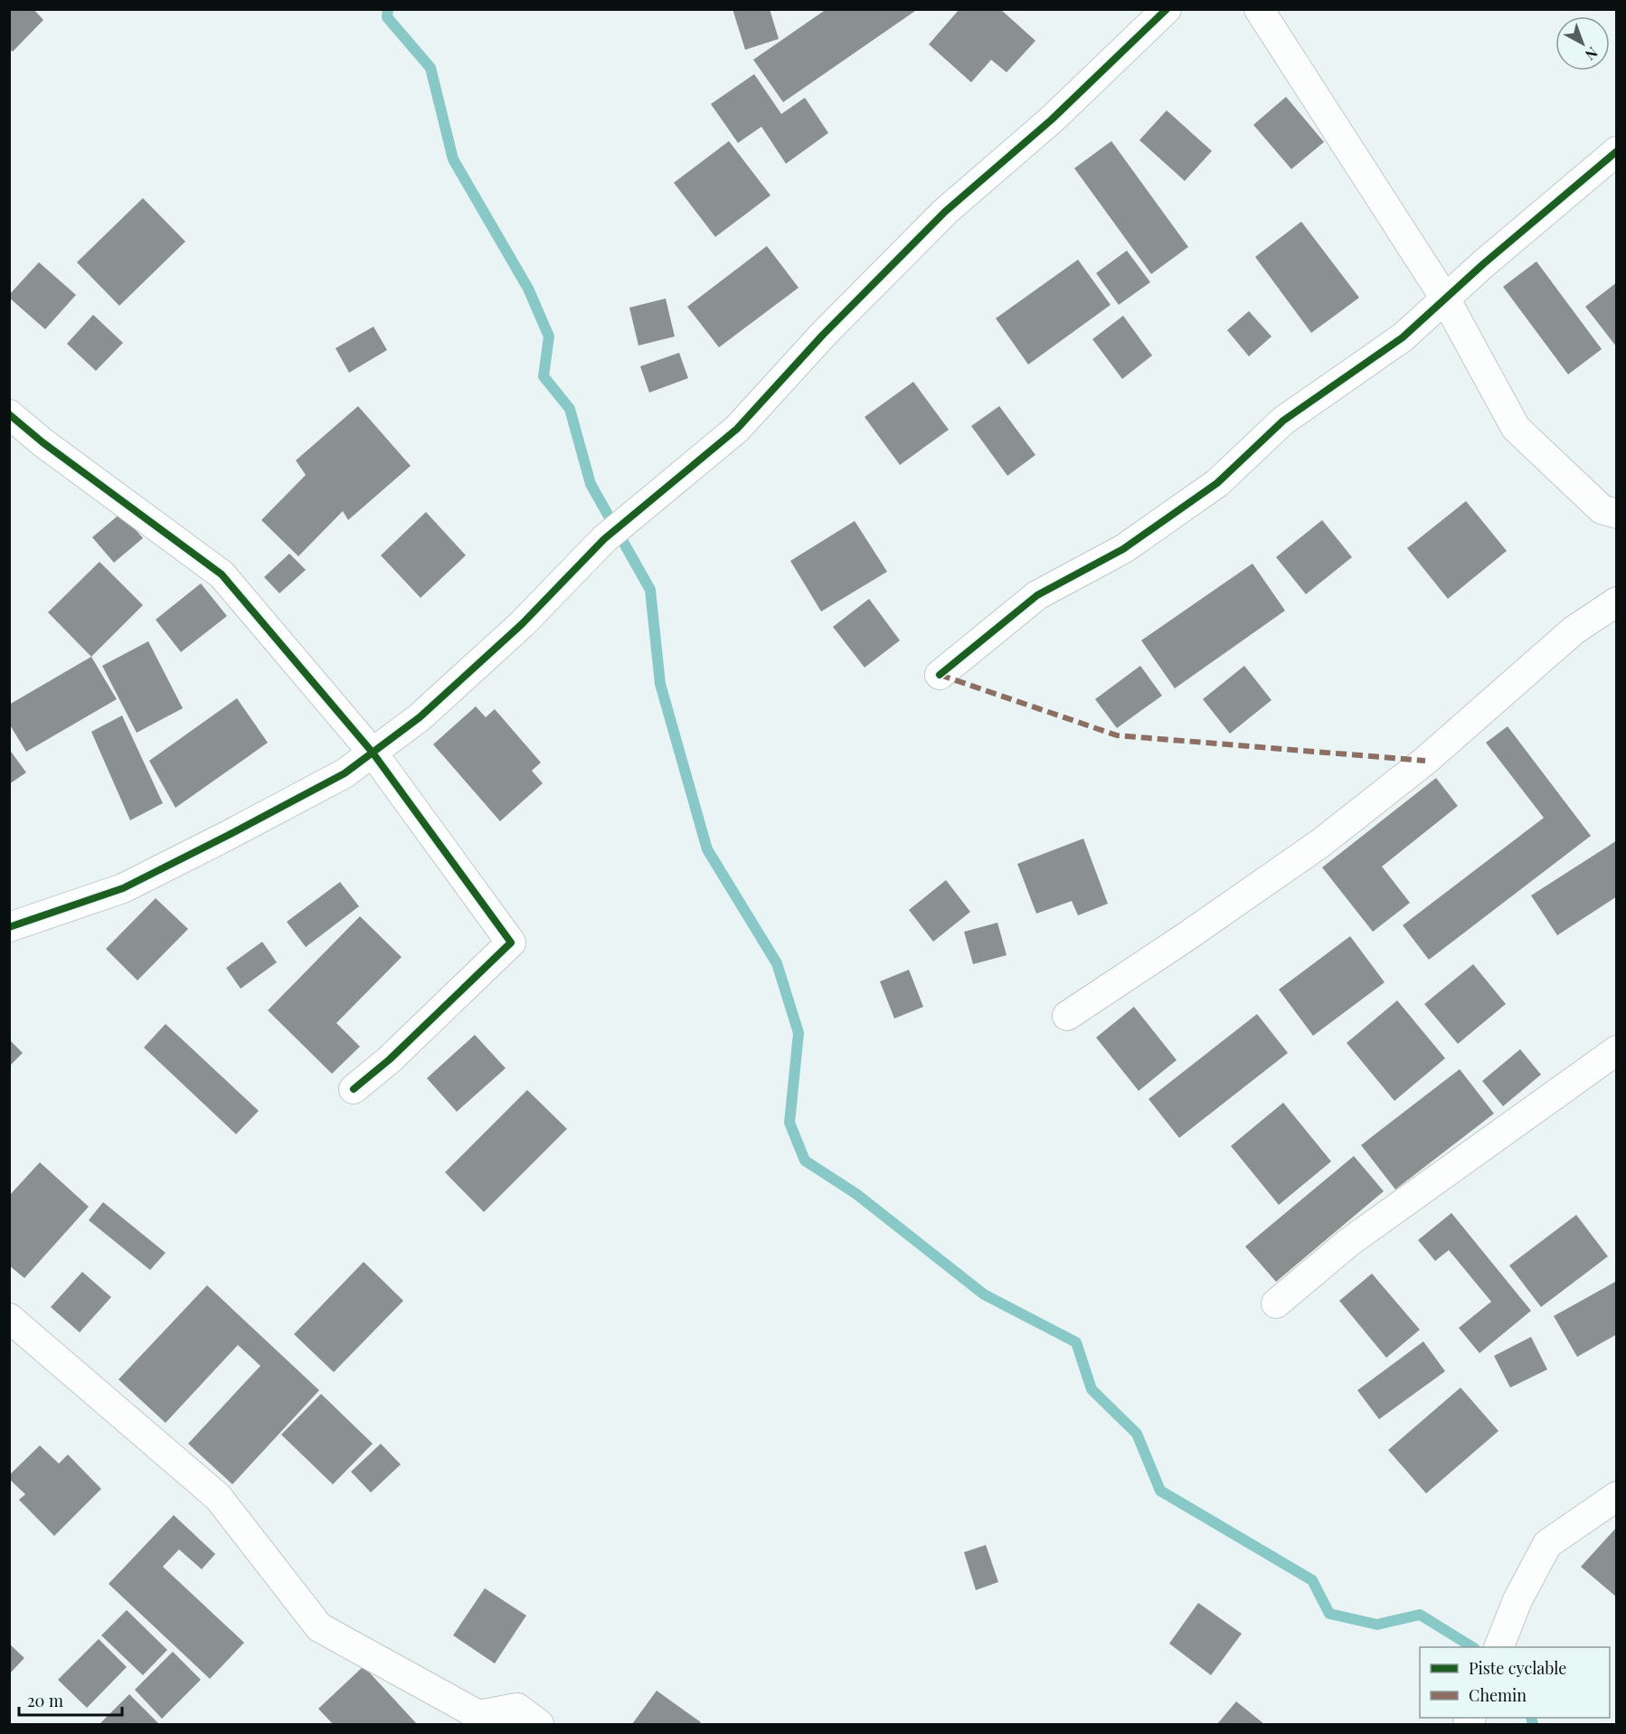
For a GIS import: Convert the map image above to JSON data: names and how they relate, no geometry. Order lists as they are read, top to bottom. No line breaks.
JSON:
{"legend":["Piste cyclable","Chemin"],"scale_bar":"20 m","north":"bottom right"}
